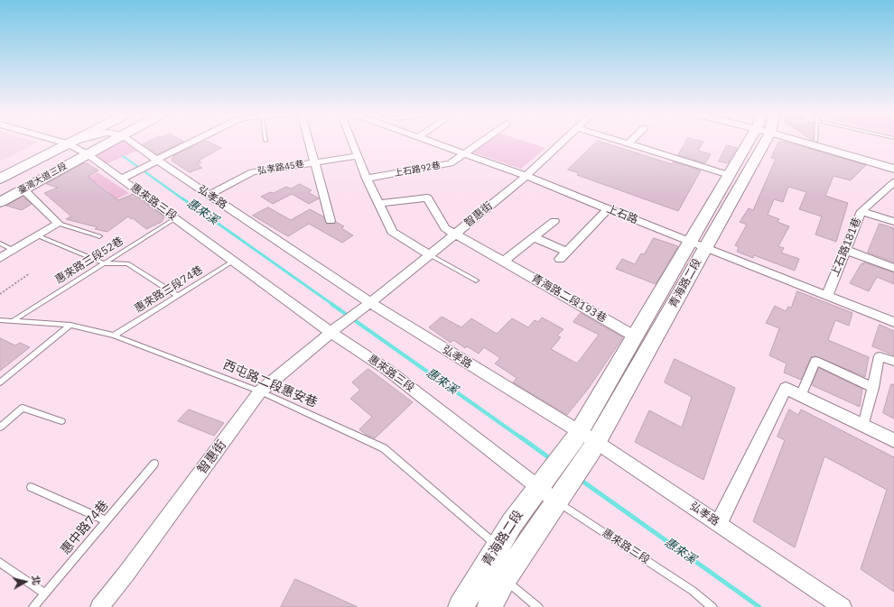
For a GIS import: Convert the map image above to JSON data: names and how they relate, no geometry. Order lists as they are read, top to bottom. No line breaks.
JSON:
{"streets":{"main road":["臺灣大道三段","青海路二段"],"street":["弘孝路45巷","上石路92巷","弘孝路","惠來路三段","智惠街","上石路","上石路181巷","青海路二段193巷"],"lane":["惠來路三段52巷","惠來路三段74巷","西屯路二段惠安巷","惠中路74巷"]},"crossings":[["弘孝路45巷","弘孝路"],["上石路92巷","上石路"],["臺灣大道三段","惠來路三段"],["弘孝路","智惠街"],["弘孝路","青海路二段"],["惠來路三段","智惠街"],["惠來路三段","惠來路三段52巷"],["惠來路三段","青海路二段"],["惠來路三段","惠來路三段74巷"],["智惠街","上石路"],["智惠街","青海路二段193巷"],["智惠街","西屯路二段惠安巷"],["上石路","上石路181巷"],["上石路","青海路二段"],["惠來路三段52巷","西屯路二段惠安巷"],["青海路二段","青海路二段193巷"],["青海路二段","西屯路二段惠安巷"],["惠來路三段74巷","西屯路二段惠安巷"]],"water":["惠來溪"],"north":"right"}
